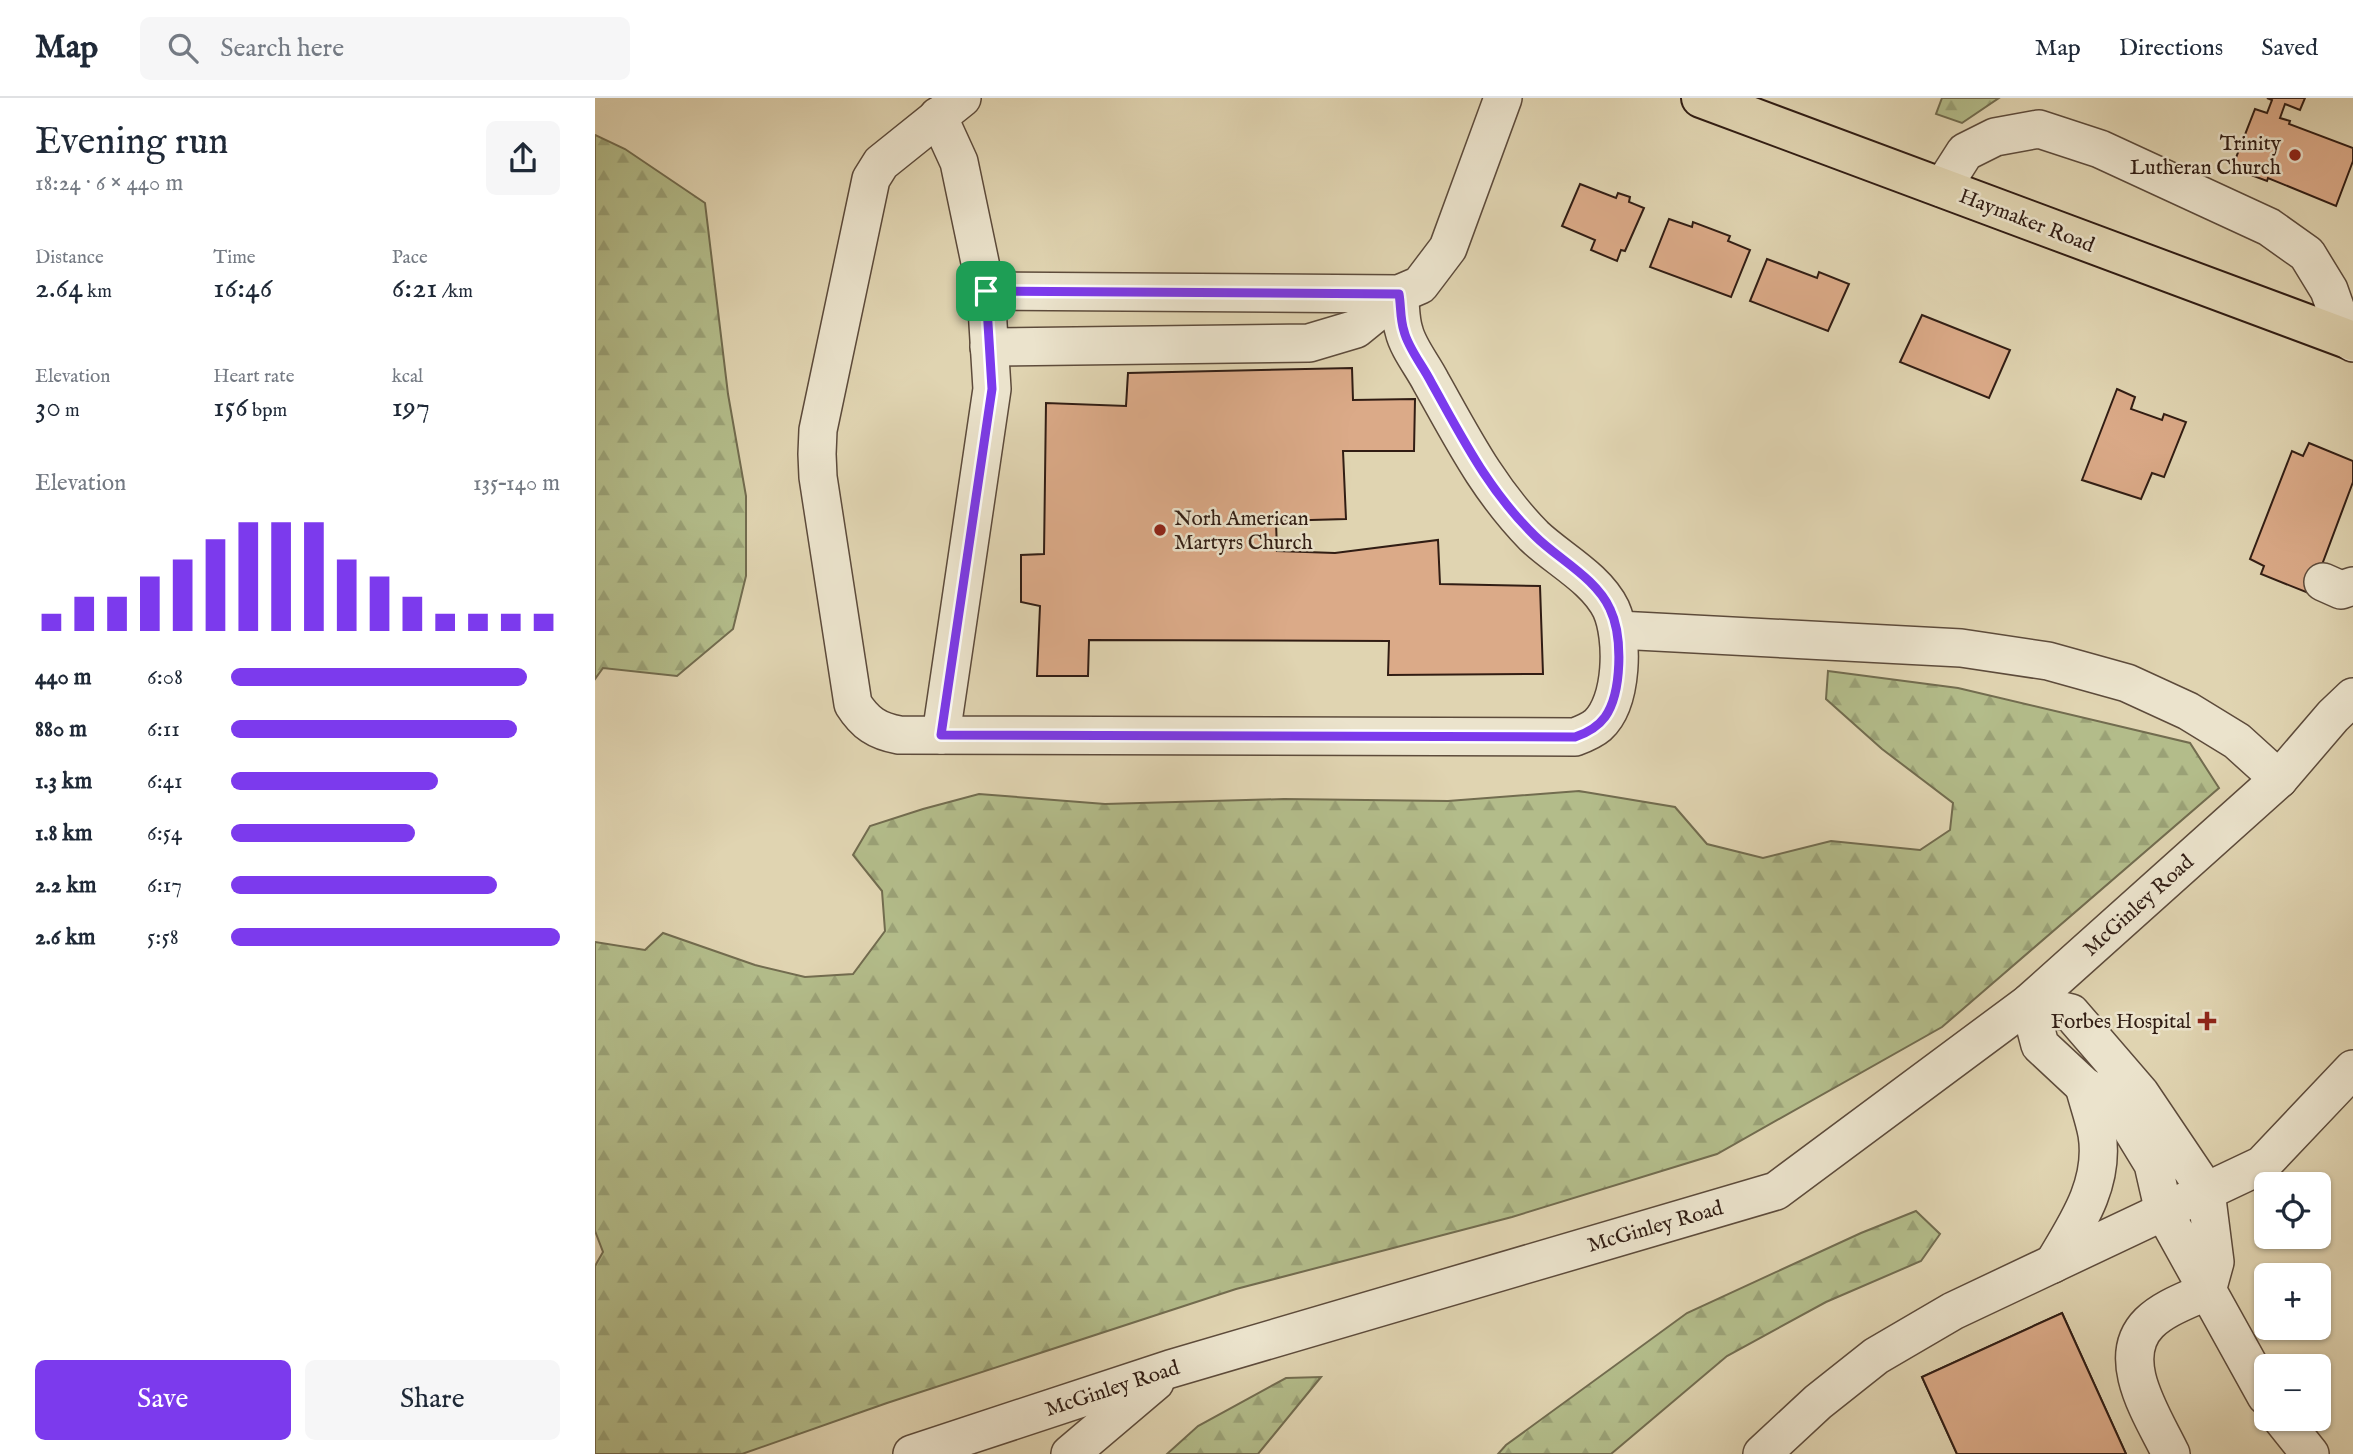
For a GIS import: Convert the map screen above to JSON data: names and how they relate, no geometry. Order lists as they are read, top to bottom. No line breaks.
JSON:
{"streets":{"main road":["Haymaker Road"],"street":["McGinley Road"]},"places":{"other":["Trinity Lutheran Church","Norh American Martyrs Church"],"health":["Forbes Hospital"]},"page":{"header":"Map","search":"Search here","nav":["Map","Directions","Saved"],"heading":["Evening run","18:24 · 6 × 440 m"],"stats":[["Distance","2.64 km"],["Time","16:46"],["Pace","6:21 /km"],["Elevation","30 m"],["Heart rate","156 bpm"],["kcal","197"]],"chart":["Elevation","135–140 m"],"list":[{"name":"440 m","note":"6:08"},{"name":"880 m","note":"6:11"},{"name":"1.3 km","note":"6:41"},{"name":"1.8 km","note":"6:54"},{"name":"2.2 km","note":"6:17"},{"name":"2.6 km","note":"5:58"}],"map_buttons":["+","−"],"buttons":["Save","Share"]}}
